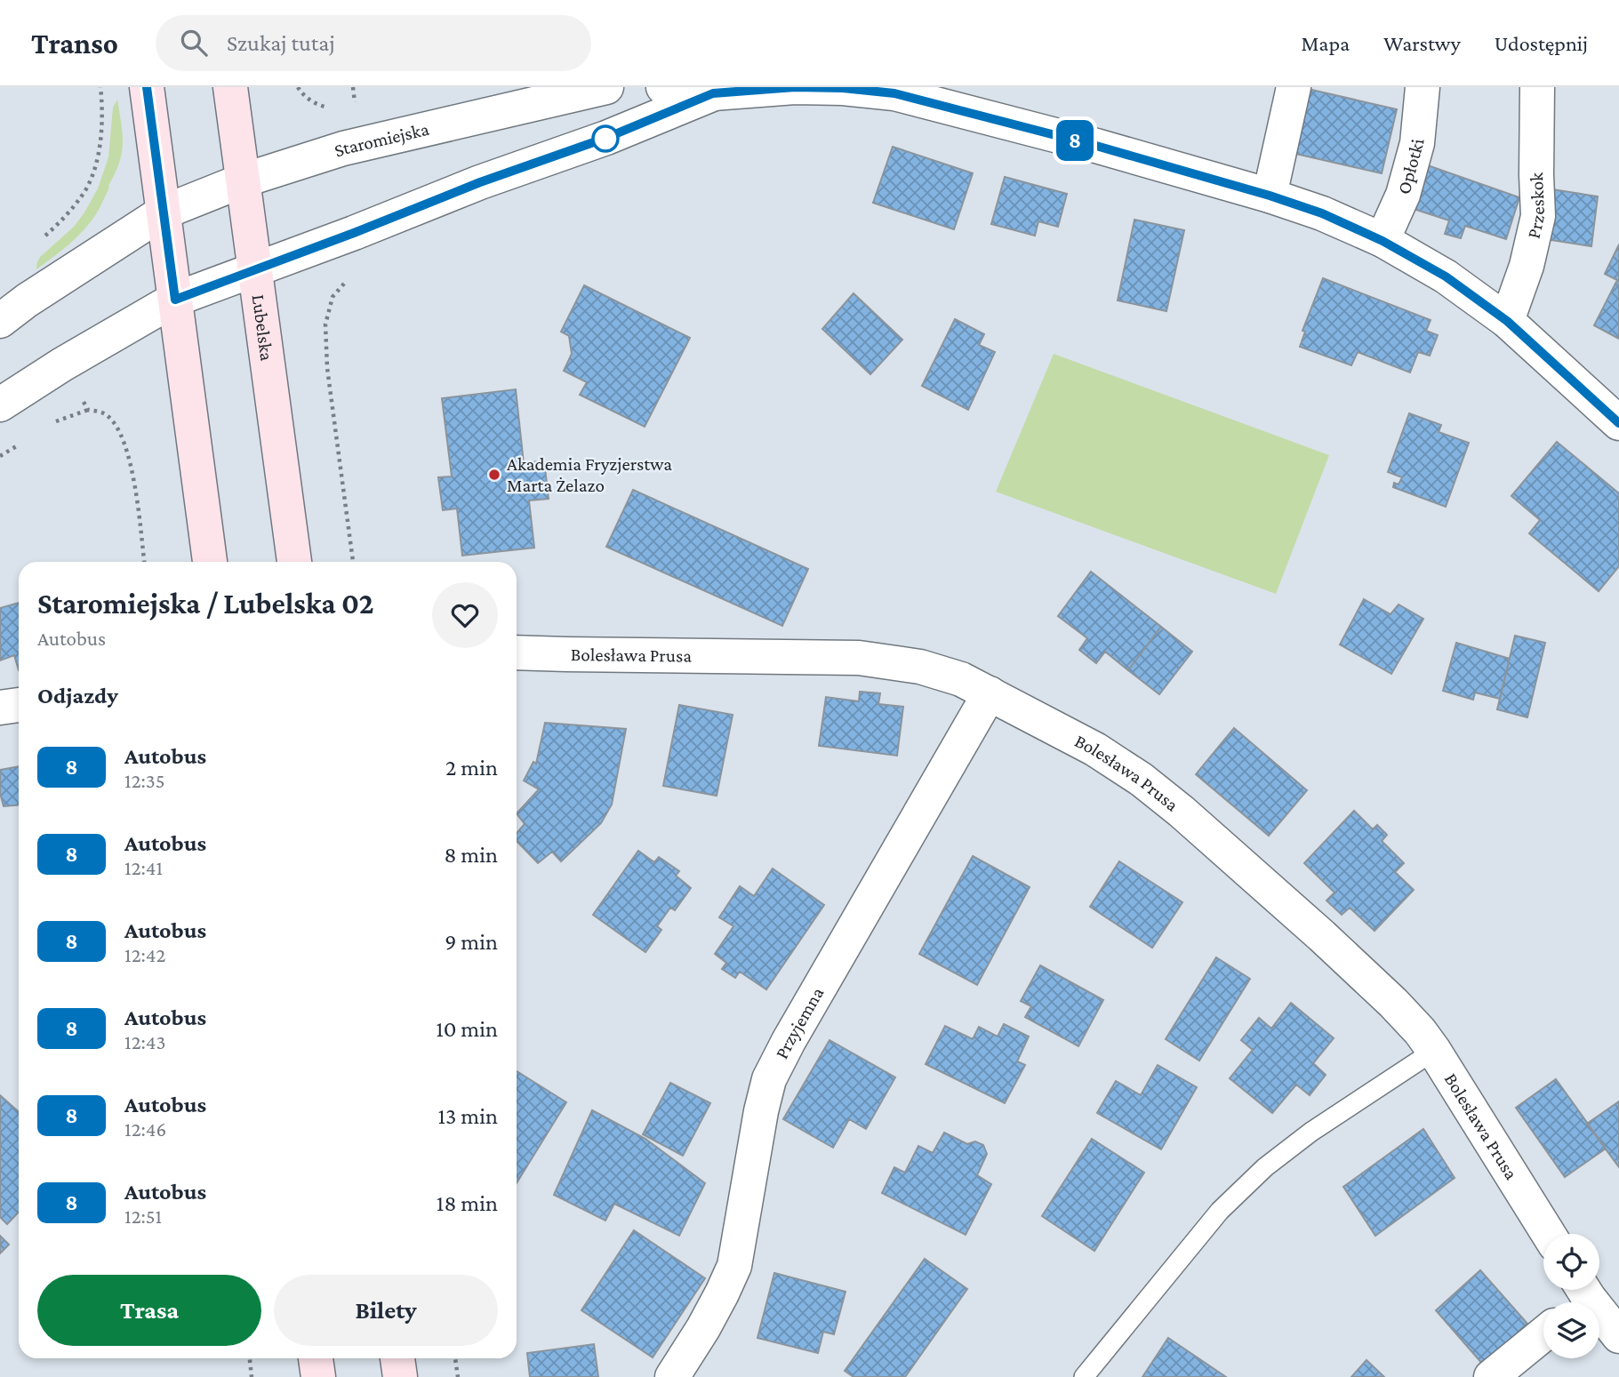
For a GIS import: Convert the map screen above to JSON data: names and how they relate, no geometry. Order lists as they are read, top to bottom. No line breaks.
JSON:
{"streets":{"main road":["Lubelska"],"street":["Staromiejska","Opłotki","Przeskok","Bolesława Prusa","Przyjemna"]},"crossings":[["Staromiejska","Lubelska"],["Bolesława Prusa","Przyjemna"]],"places":["Akademia Fryzjerstwa Marta Żelazo"],"lines":["bus line 8"],"page":{"header":"Transo","search":"Szukaj tutaj","nav":["Mapa","Warstwy","Udostępnij"],"on_map":"8","heading":[["Staromiejska / Lubelska 02","Autobus"],"Odjazdy"],"list":[{"mark":"8","name":"Autobus","note":"12:35","value":"2 min"},{"mark":"8","name":"Autobus","note":"12:41","value":"8 min"},{"mark":"8","name":"Autobus","note":"12:42","value":"9 min"},{"mark":"8","name":"Autobus","note":"12:43","value":"10 min"},{"mark":"8","name":"Autobus","note":"12:46","value":"13 min"},{"mark":"8","name":"Autobus","note":"12:51","value":"18 min"}],"buttons":["Trasa","Bilety"]}}
